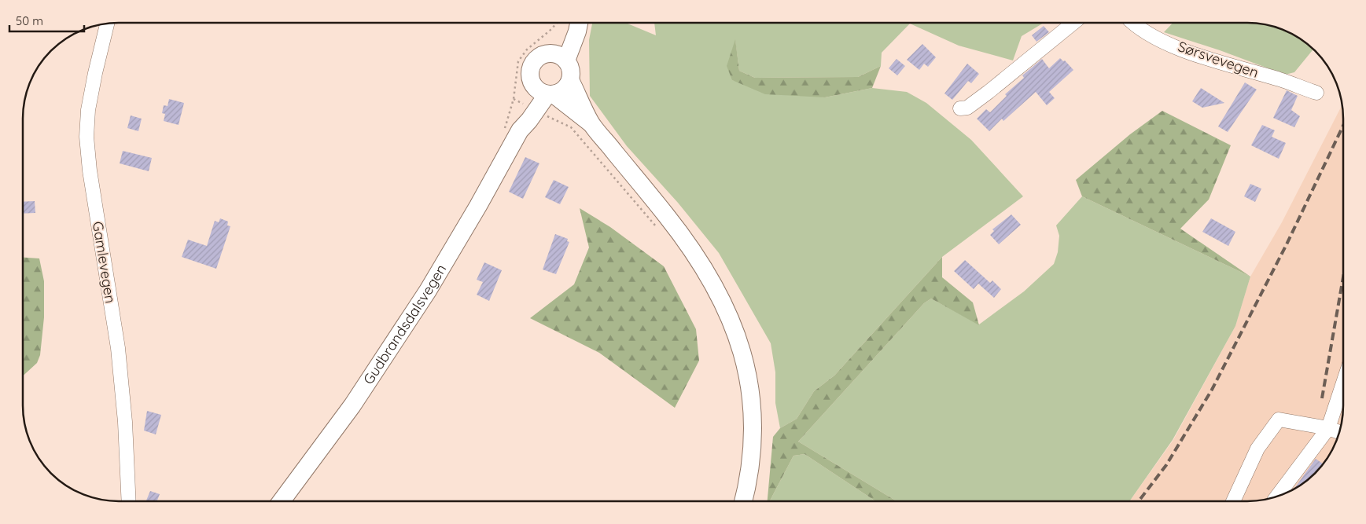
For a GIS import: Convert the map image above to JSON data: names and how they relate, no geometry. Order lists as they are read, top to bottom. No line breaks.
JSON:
{"streets":{"main road":["Gudbrandsdalsvegen"],"street":["Sørsvevegen","Gamlevegen"]},"scale_bar":"50 m"}
